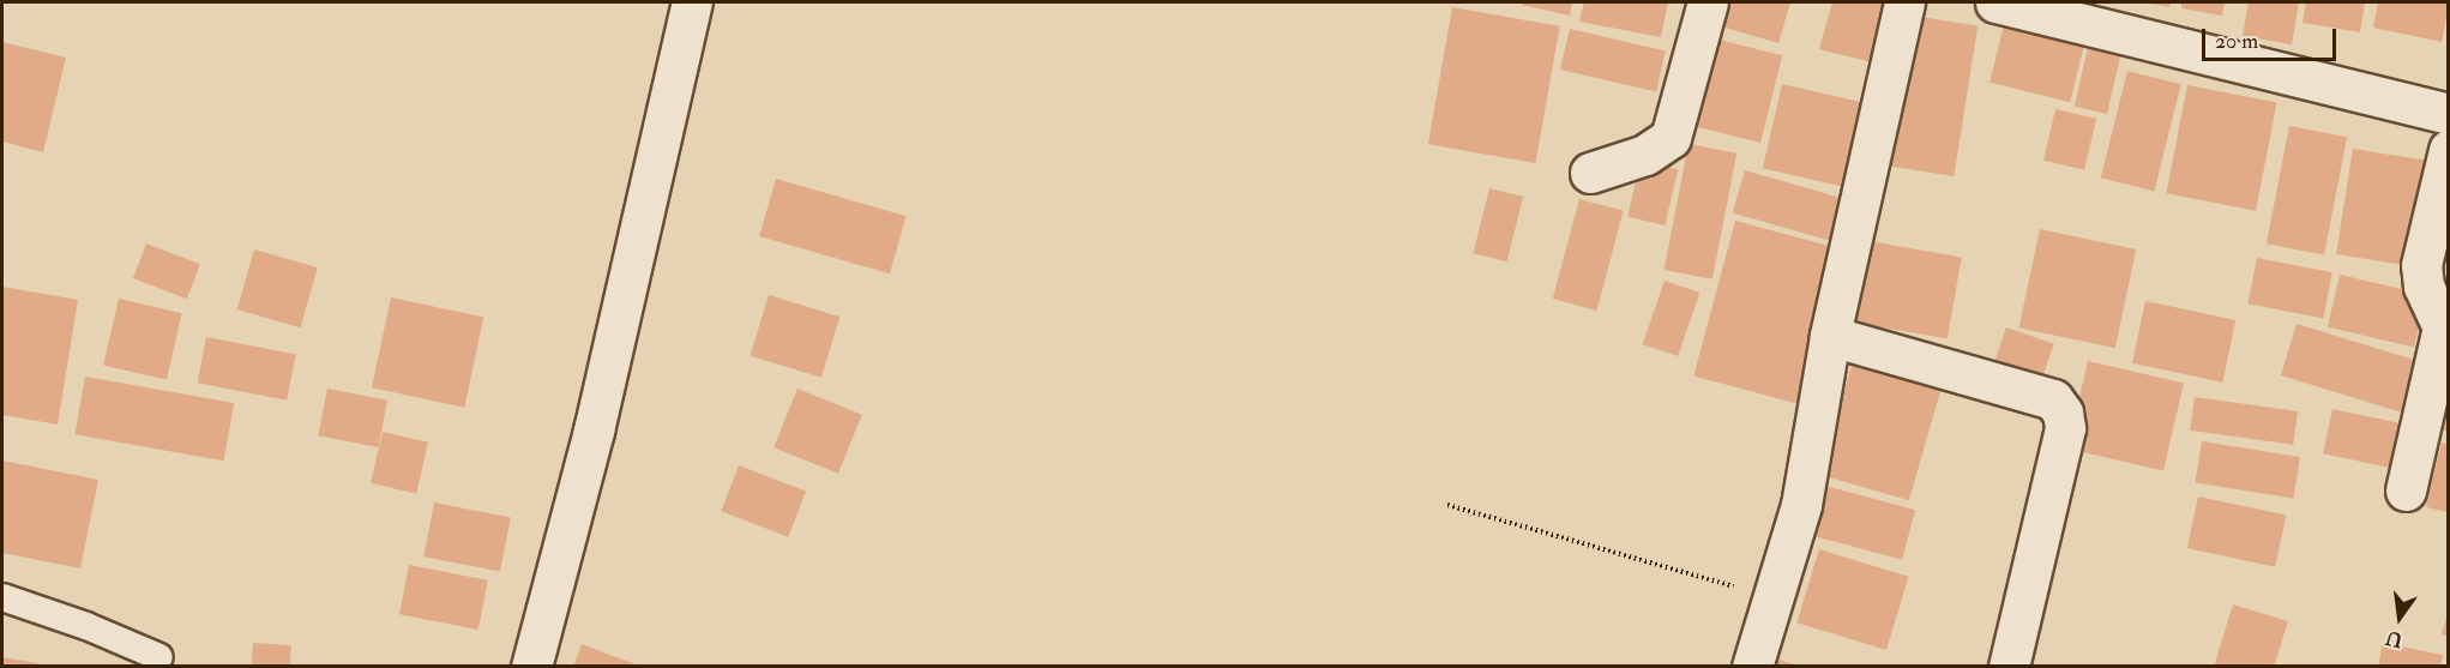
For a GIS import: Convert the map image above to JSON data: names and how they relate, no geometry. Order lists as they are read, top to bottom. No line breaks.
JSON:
{"scale_bar":"20 m","north":"bottom"}
